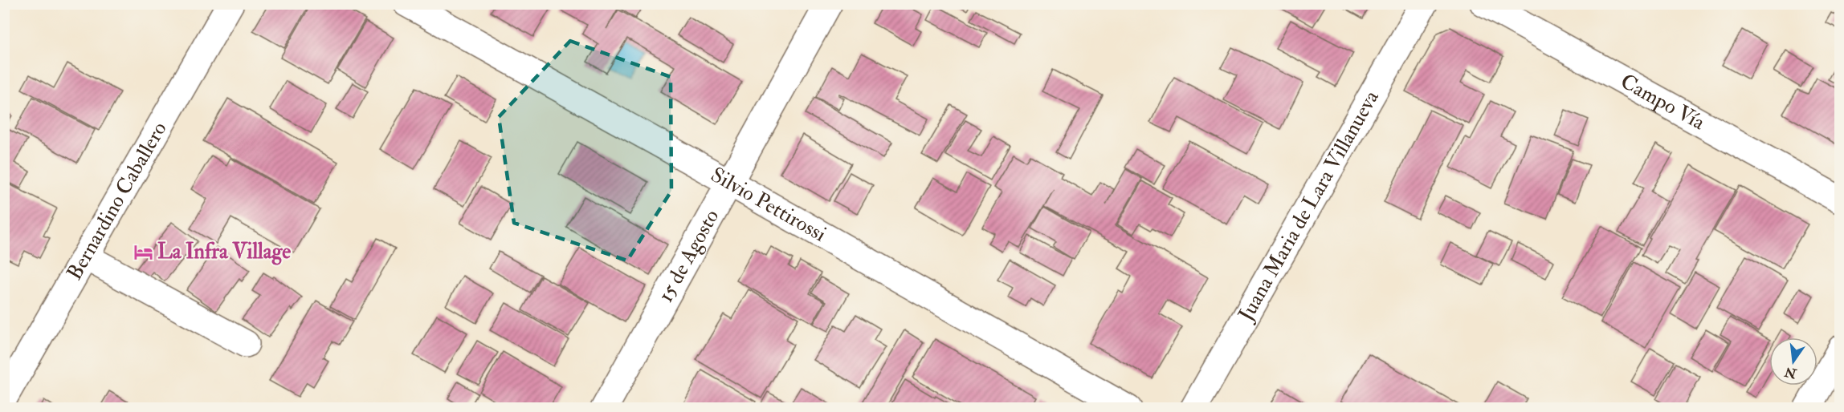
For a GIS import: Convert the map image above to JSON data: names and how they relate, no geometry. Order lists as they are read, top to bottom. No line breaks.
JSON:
{"streets":{"street":["Campo Vía","Bernardino Caballero","Silvio Pettirossi","Juana Maria de Lara Villanueva","15 de Agosto"]},"crossings":[["Silvio Pettirossi","15 de Agosto"]],"places":{"hotel":["La Infra Village"]},"north":"bottom"}
